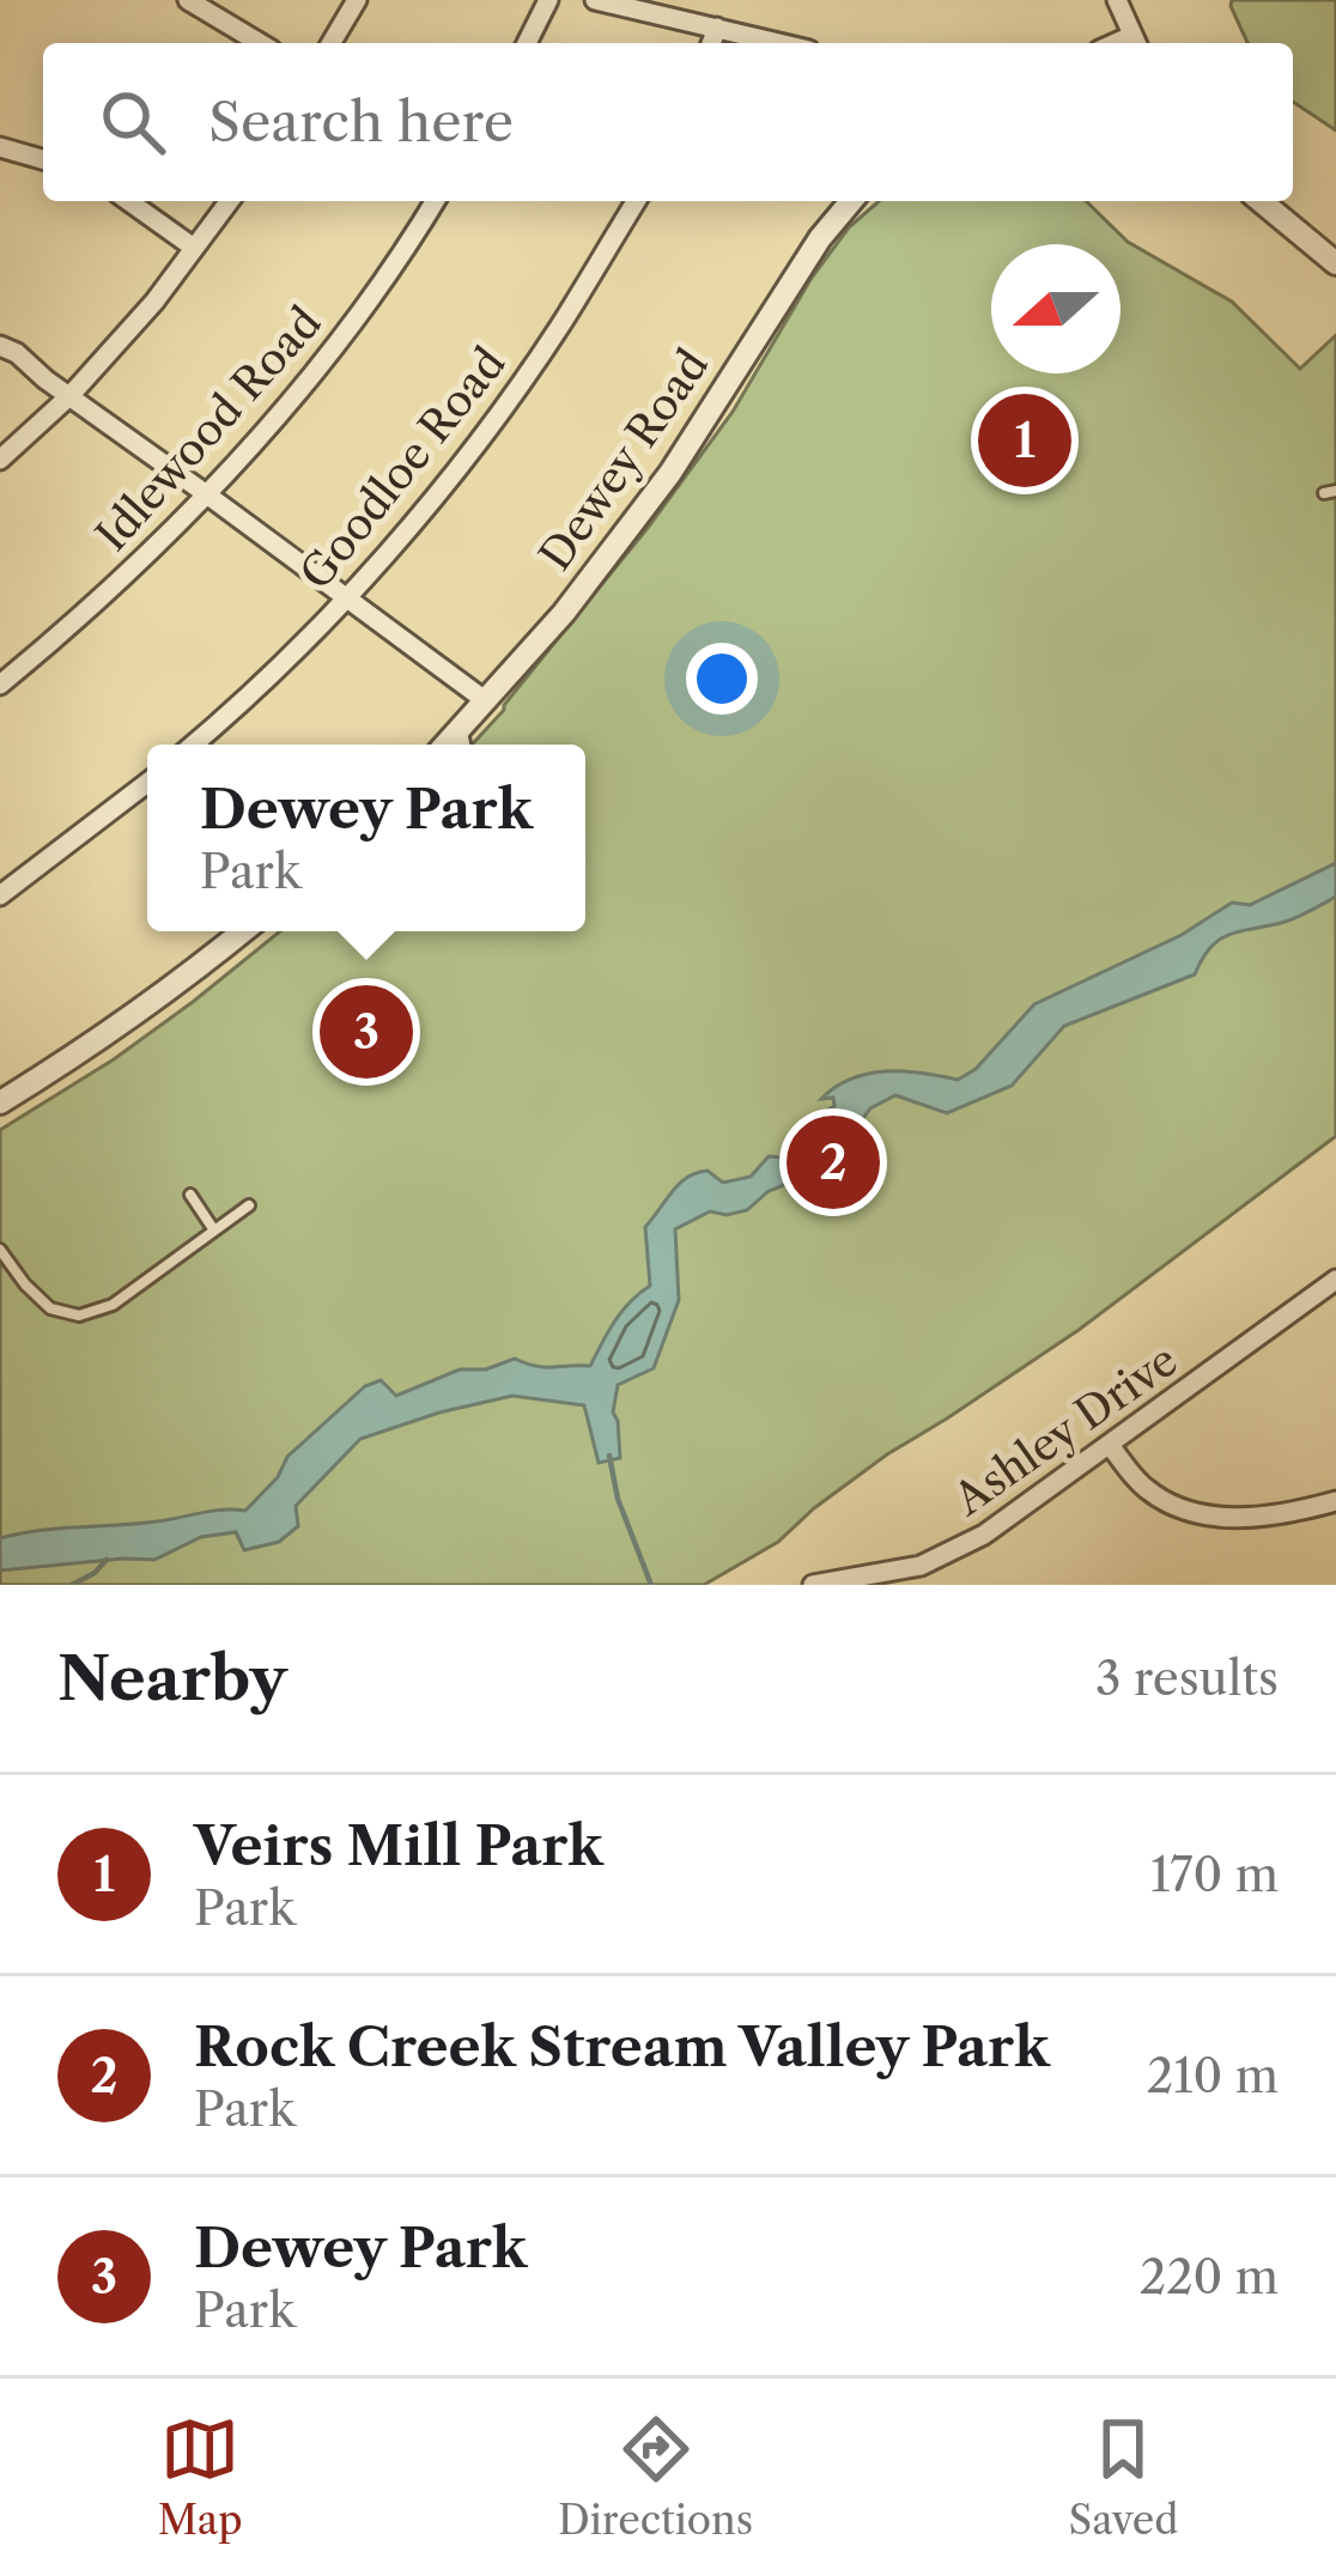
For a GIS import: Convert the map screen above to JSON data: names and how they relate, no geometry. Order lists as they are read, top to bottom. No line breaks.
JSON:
{"streets":{"street":["Idlewood Road","Dewey Road","Goodloe Road","Ashley Drive"]},"north":"left","page":{"search":"Search here","pins":["1","3","2"],"popup":["Dewey Park","Park"],"heading":["Nearby","3 results"],"list":[{"mark":"1","name":"Veirs Mill Park","note":"Park","value":"170 m"},{"mark":"2","name":"Rock Creek Stream Valley Park","note":"Park","value":"210 m"},{"mark":"3","name":"Dewey Park","note":"Park","value":"220 m"}],"nav":["Map","Directions","Saved"]}}
